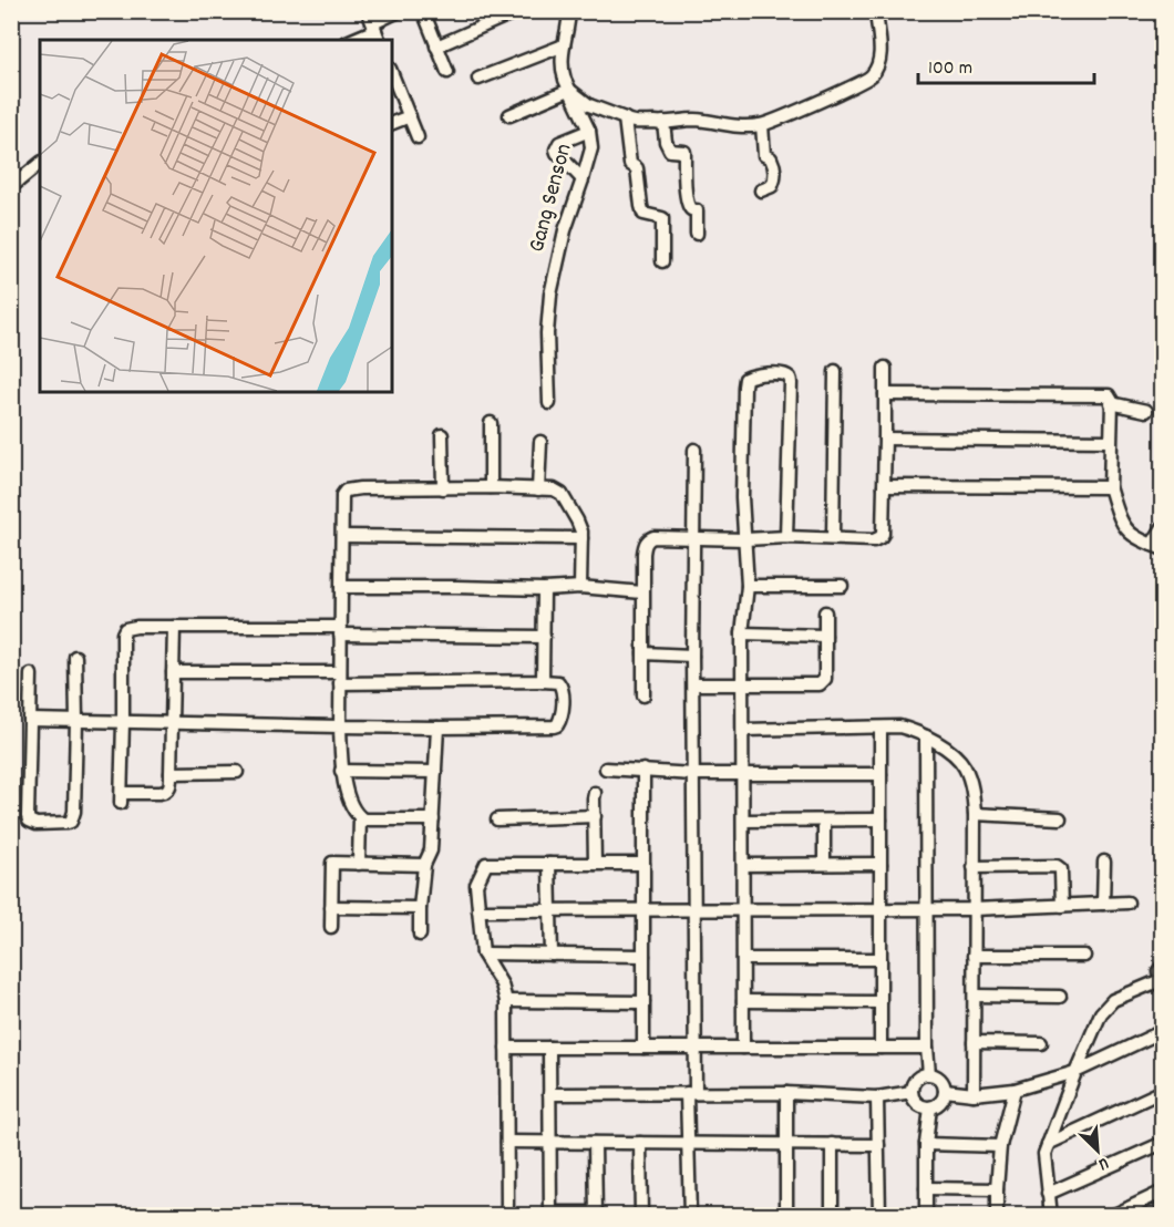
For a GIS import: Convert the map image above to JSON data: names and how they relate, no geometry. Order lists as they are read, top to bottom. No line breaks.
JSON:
{"streets":{"street":["Gang Senson"]},"scale_bar":"100 m","north":"bottom right"}
